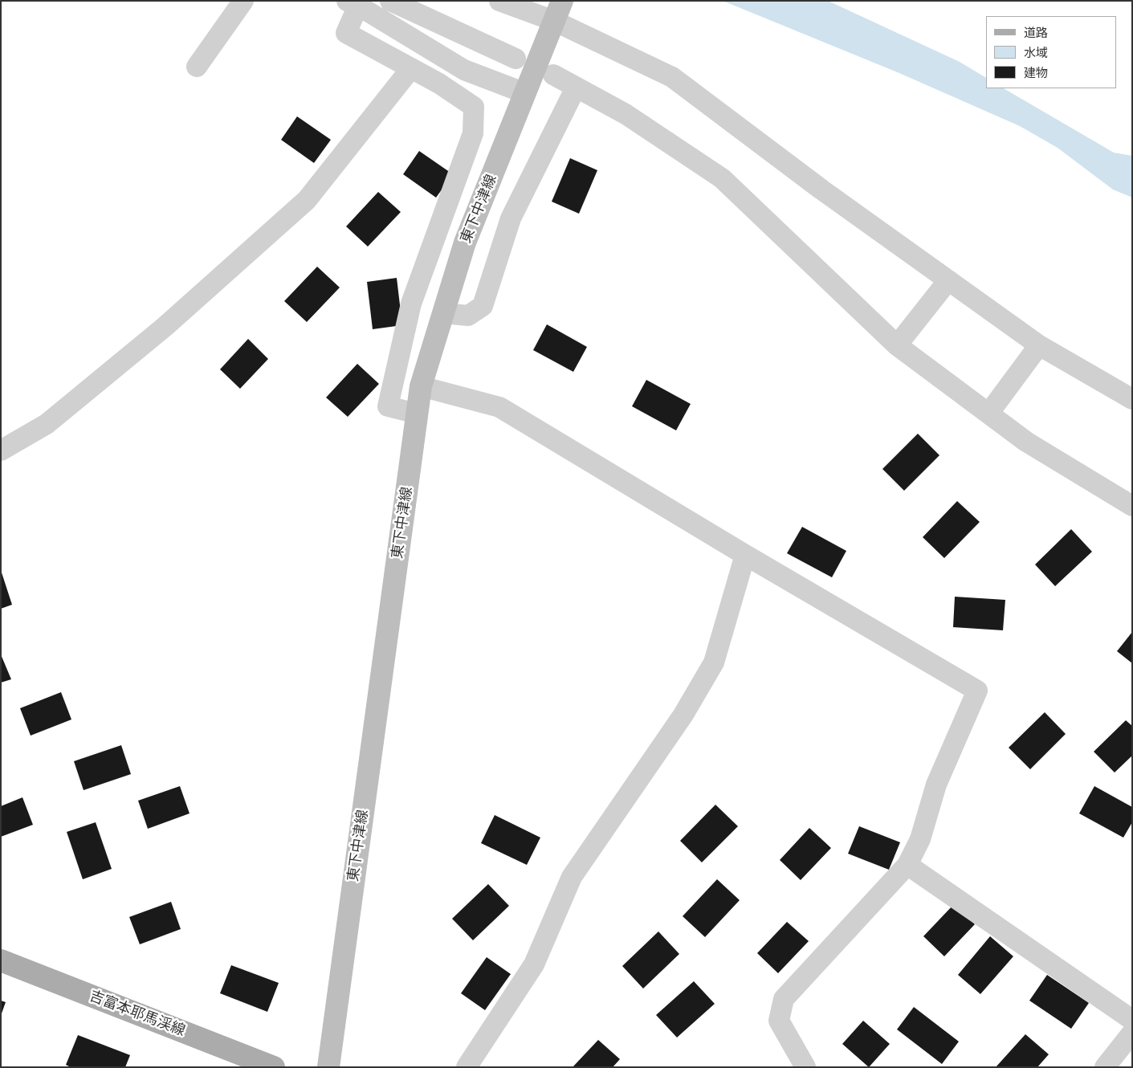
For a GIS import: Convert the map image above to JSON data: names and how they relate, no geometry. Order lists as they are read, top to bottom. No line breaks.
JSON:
{"streets":{"main road":["東下中津線","吉富本耶馬渓線"]},"legend":["道路","水域","建物"]}
